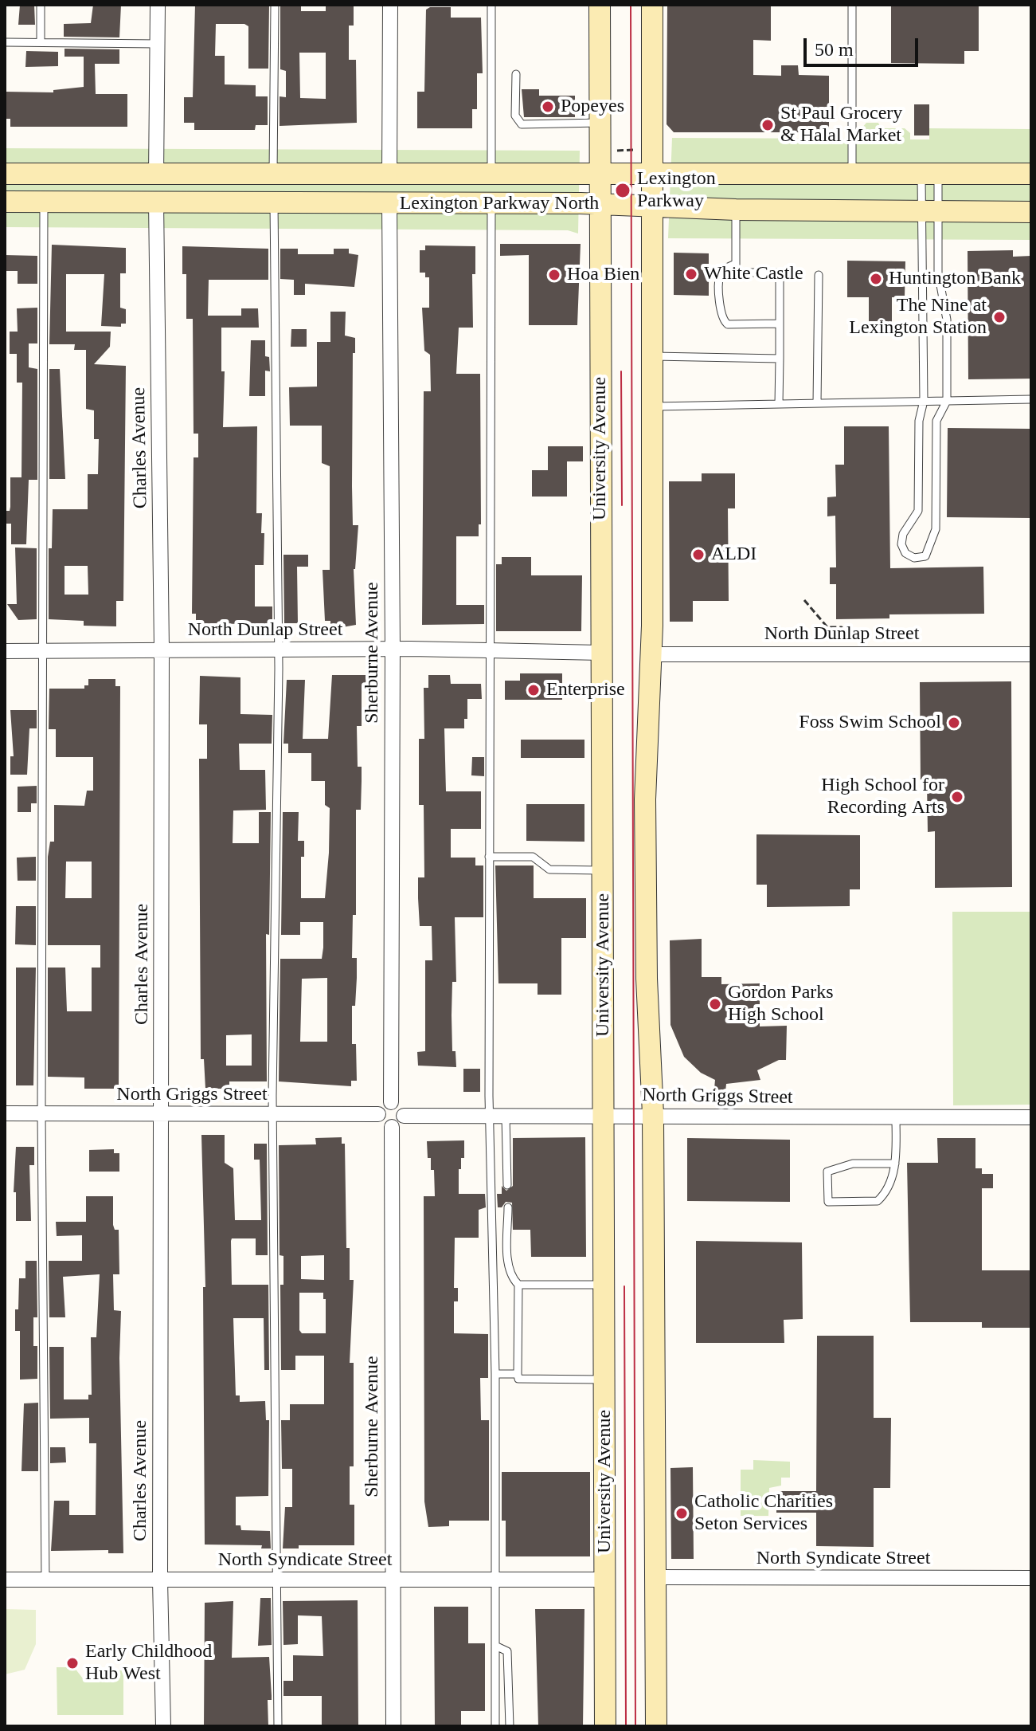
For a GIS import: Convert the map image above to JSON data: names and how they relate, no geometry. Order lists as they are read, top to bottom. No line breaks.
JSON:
{"streets":{"main road":["Lexington Parkway North","University Avenue"],"street":["Charles Avenue","North Dunlap Street","Sherburne Avenue","North Griggs Street","North Syndicate Street"]},"crossings":[["Lexington Parkway North","Charles Avenue"],["Lexington Parkway North","University Avenue"],["Lexington Parkway North","Sherburne Avenue"],["Charles Avenue","North Dunlap Street"],["Charles Avenue","North Griggs Street"],["Charles Avenue","North Syndicate Street"],["University Avenue","North Dunlap Street"],["University Avenue","North Griggs Street"],["University Avenue","North Syndicate Street"],["North Dunlap Street","Sherburne Avenue"],["Sherburne Avenue","North Griggs Street"],["Sherburne Avenue","North Syndicate Street"]],"places":["Popeyes","St Paul Grocery & Halal Market","Lexington Parkway","White Castle","Hoa Bien","Huntington Bank","The Nine at Lexington Station","ALDI","Enterprise","Foss Swim School","High School for Recording Arts","Gordon Parks High School","Catholic Charities Seton Services","Early Childhood Hub West"],"scale_bar":"50 m"}
